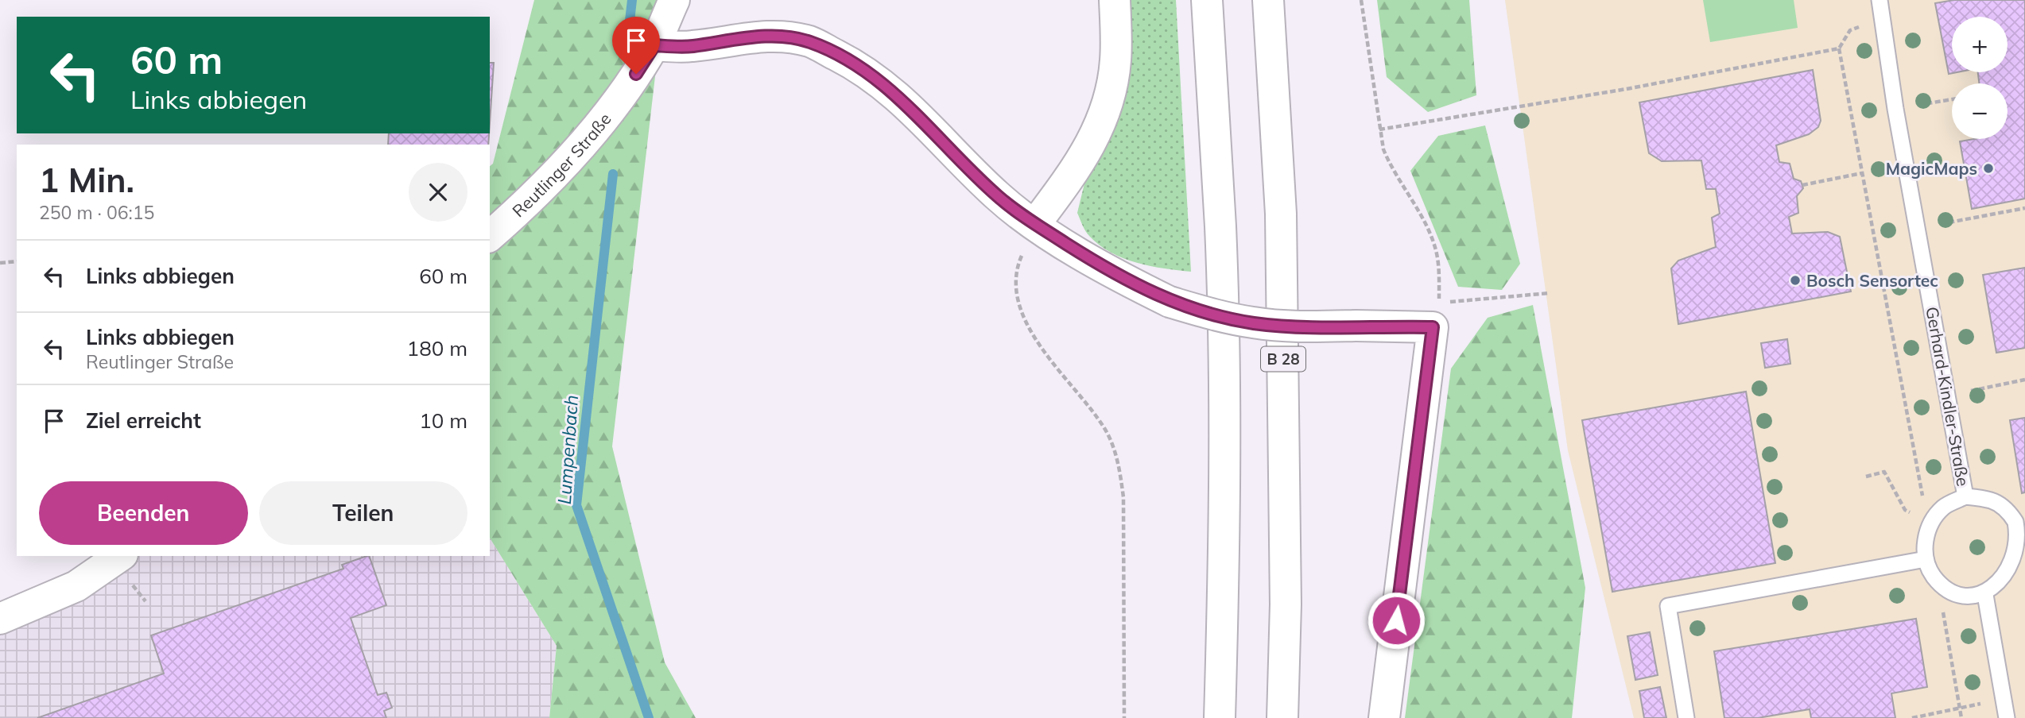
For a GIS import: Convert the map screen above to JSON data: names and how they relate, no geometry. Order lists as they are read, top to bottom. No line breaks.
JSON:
{"streets":{"main road":["Reutlinger Straße","B 28"],"lane":["Gerhard-Kindler-Straße"]},"water":["Lumpenbach"],"places":["MagicMaps","Bosch Sensortec"],"page":{"map_buttons":["+","−"],"turn":["60 m","Links abbiegen"],"heading":["1 Min.","250 m · 06:15"],"list":[{"name":"Links abbiegen","value":"60 m"},{"name":"Links abbiegen","note":"Reutlinger Straße","value":"180 m"},{"name":"Ziel erreicht","value":"10 m"}],"buttons":["Beenden","Teilen"]}}
